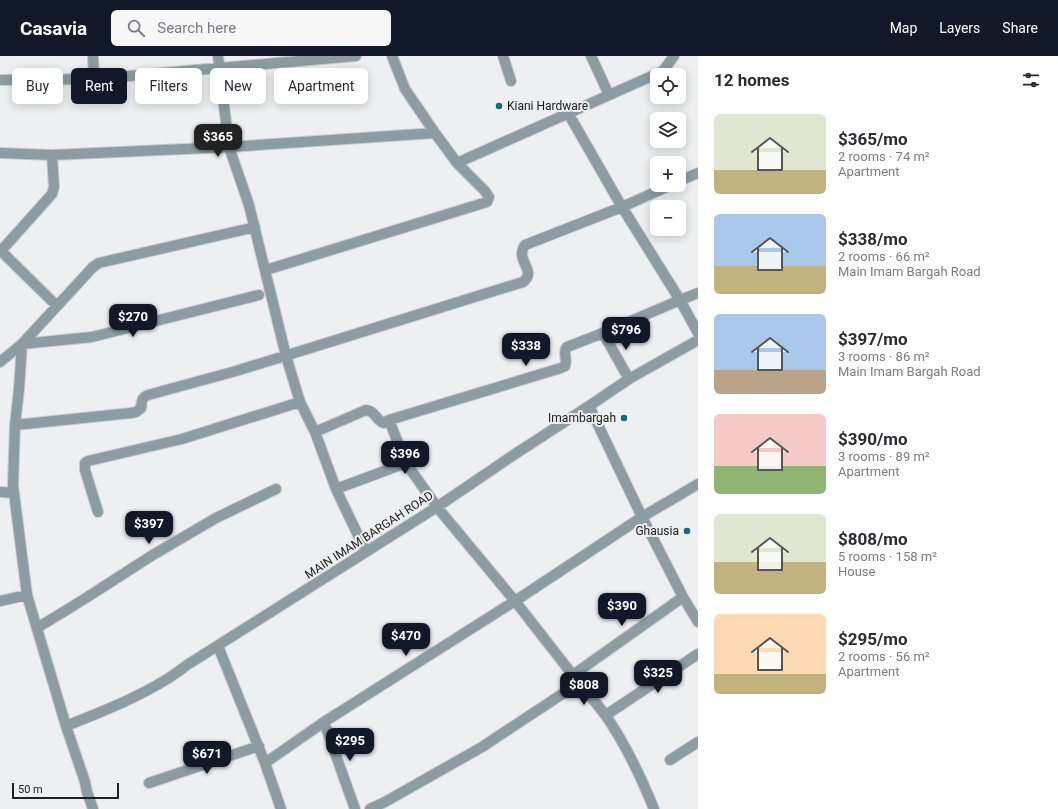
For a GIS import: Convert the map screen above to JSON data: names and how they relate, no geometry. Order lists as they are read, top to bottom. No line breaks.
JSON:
{"streets":{"street":["MAIN IMAM BARGAH ROAD"]},"places":["Kiani Hardware","Imambargah","Ghausia"],"scale_bar":"50 m","page":{"header":"Casavia","search":"Search here","nav":["Map","Layers","Share"],"heading":"12 homes","map_buttons":["+","−"],"chip":["Buy","Rent","Filters","New","Apartment"],"list":[{"name":"$365/mo","note":"2 rooms · 74 m² · Apartment"},{"name":"$338/mo","note":"2 rooms · 66 m² · Main Imam Bargah Road"},{"name":"$397/mo","note":"3 rooms · 86 m² · Main Imam Bargah Road"},{"name":"$390/mo","note":"3 rooms · 89 m² · Apartment"},{"name":"$808/mo","note":"5 rooms · 158 m² · House"},{"name":"$295/mo","note":"2 rooms · 56 m² · Apartment"}],"price":["$365","$270","$796","$338","$396","$397","$390","$470","$325","$808","$295","$671"],"scale":"50 m"}}
